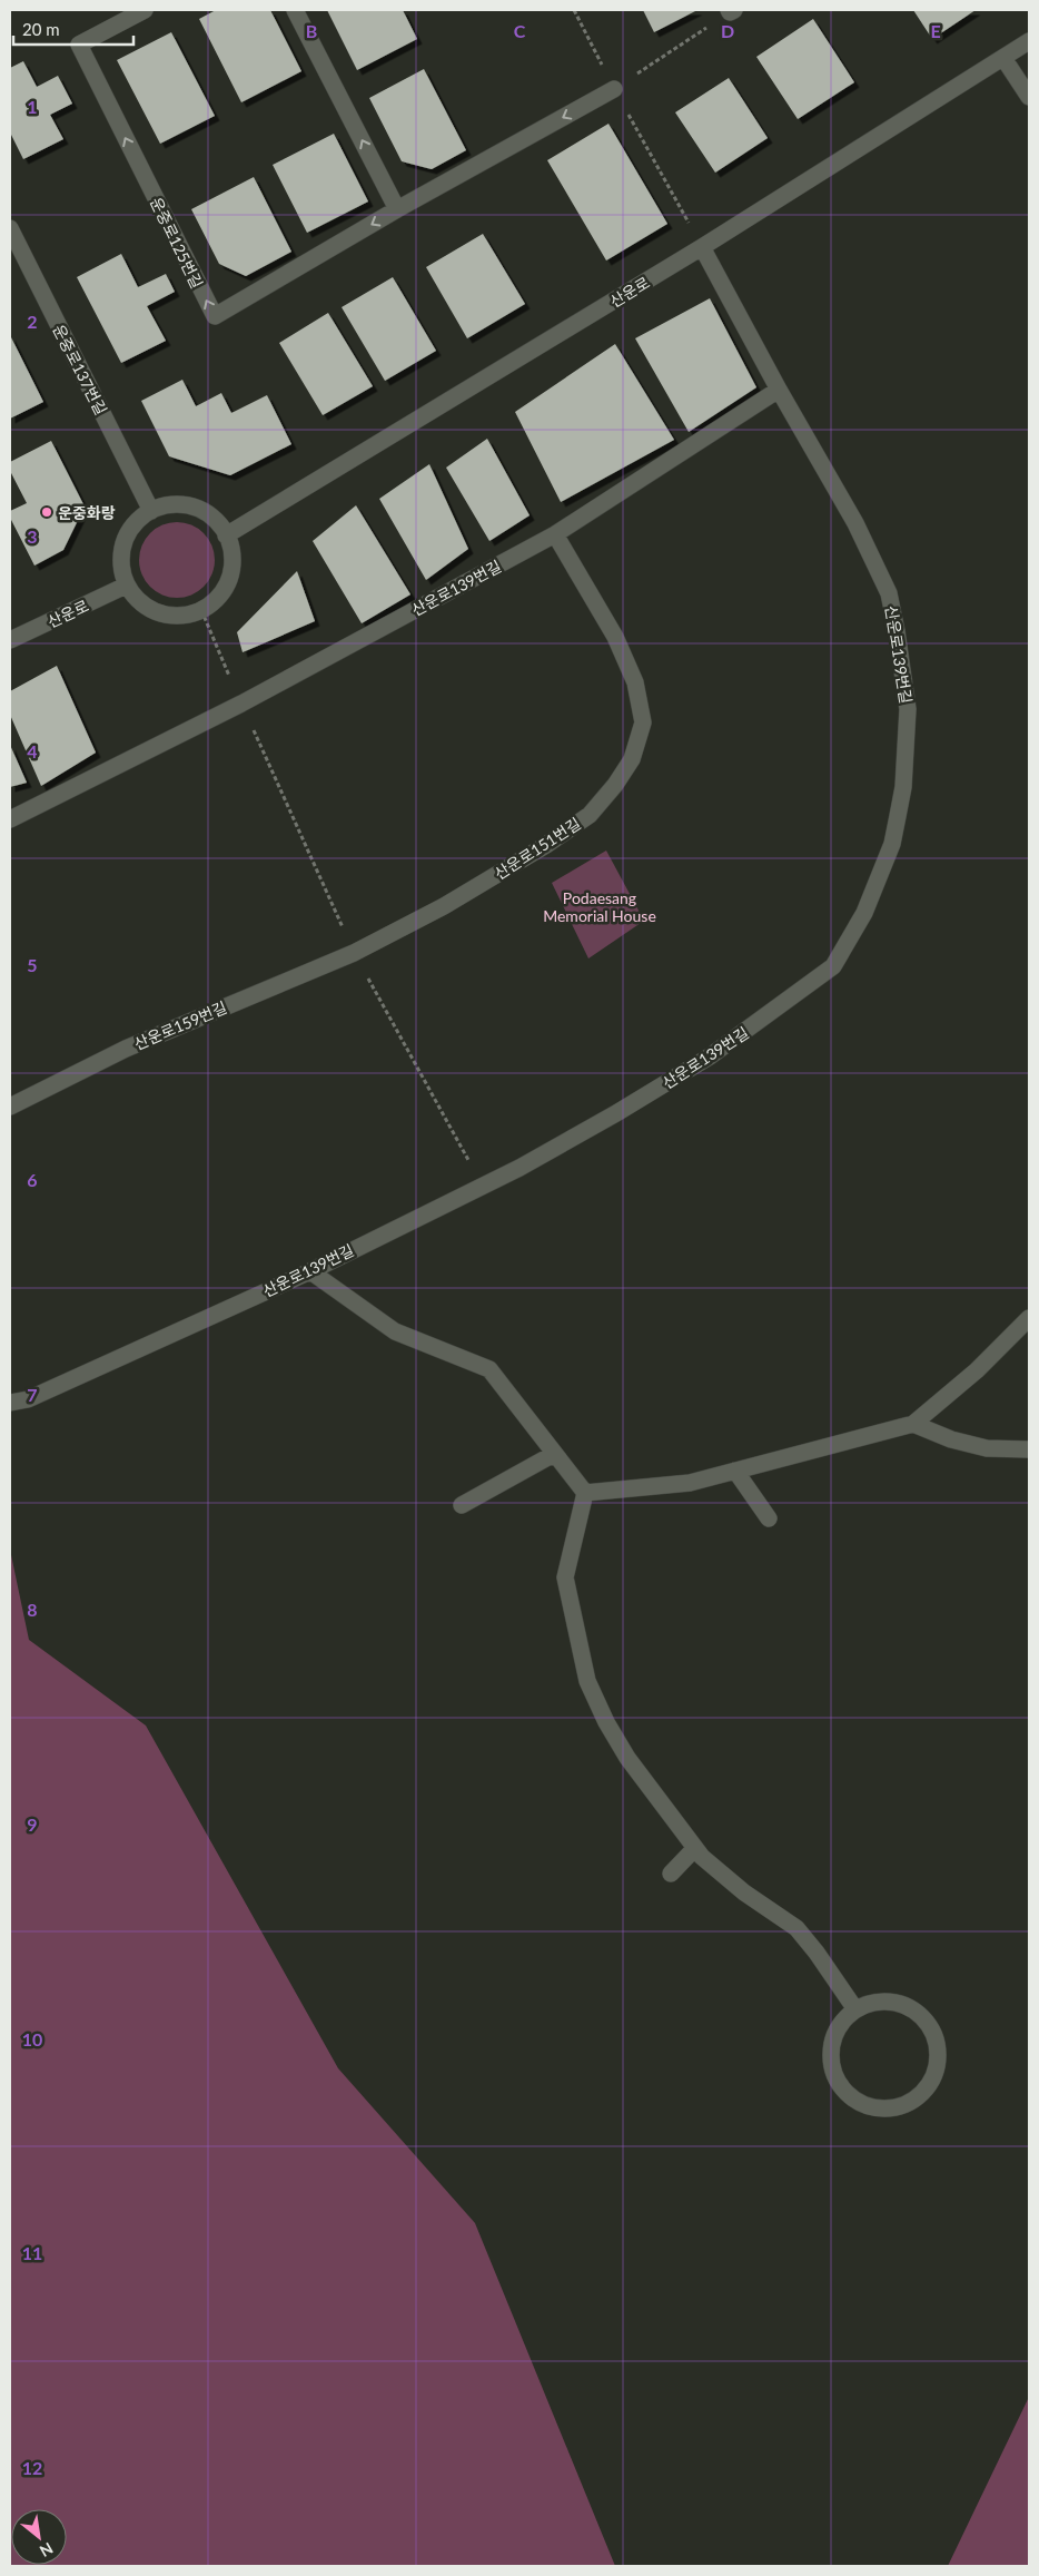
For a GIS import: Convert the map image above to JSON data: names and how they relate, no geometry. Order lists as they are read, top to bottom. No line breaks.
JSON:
{"streets":{"street":["운중로125번길","산운로","운중로137번길","산운로139번길","산운로151번길","산운로159번길"]},"crossings":[["산운로","운중로137번길"],["산운로","산운로139번길"],["산운로139번길","산운로151번길"],["산운로151번길","산운로159번길"]],"parks":["Podaesang Memorial House"],"places":["운중화랑"],"scale_bar":"20 m","north":"bottom right","grid":{"columns":["B","C","D","E"],"rows":["1","2","3","4","5","6","7","8","9","10","11","12"]}}
